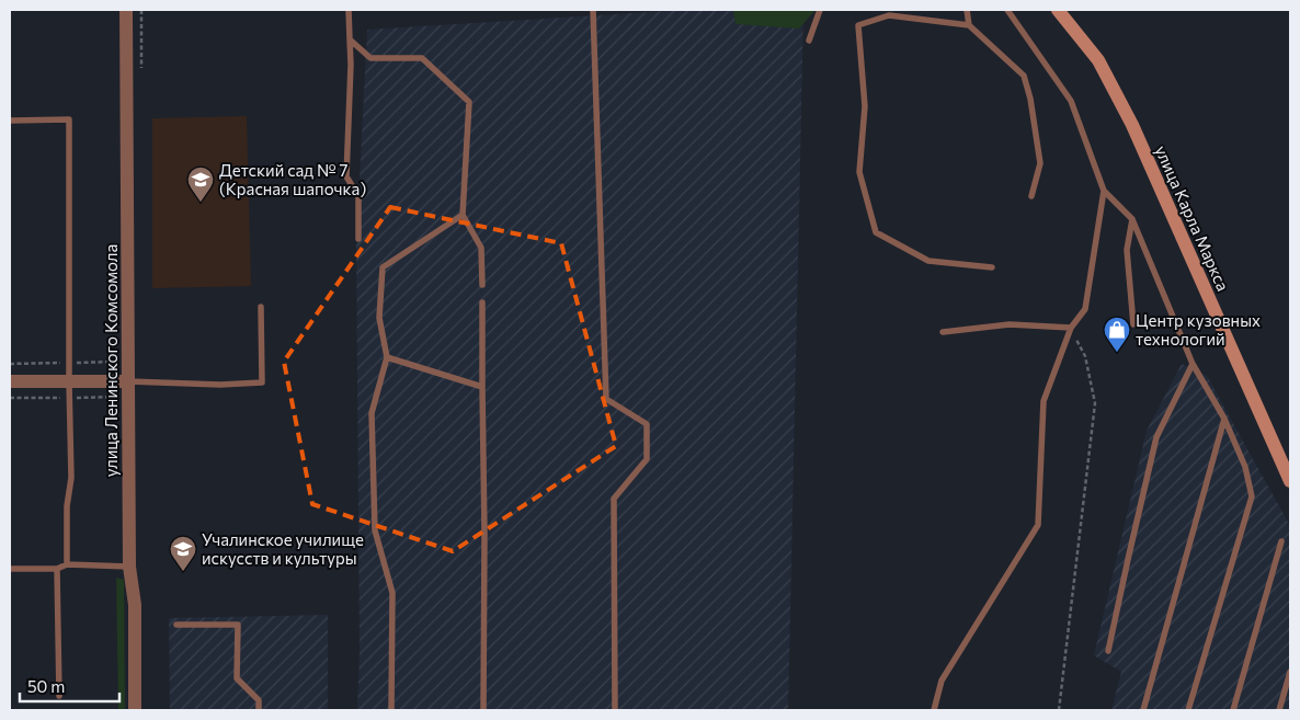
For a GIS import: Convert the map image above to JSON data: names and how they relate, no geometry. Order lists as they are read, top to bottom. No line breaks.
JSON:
{"streets":{"main road":["улица Карла Маркса"],"street":["улица Ленинского Комсомола"]},"places":{"school or university":["Детский сад № 7 (Красная шапочка)","Учалинское училище искусств и культуры"],"shop":["Центр кузовных технологий"]},"scale_bar":"50 m"}
